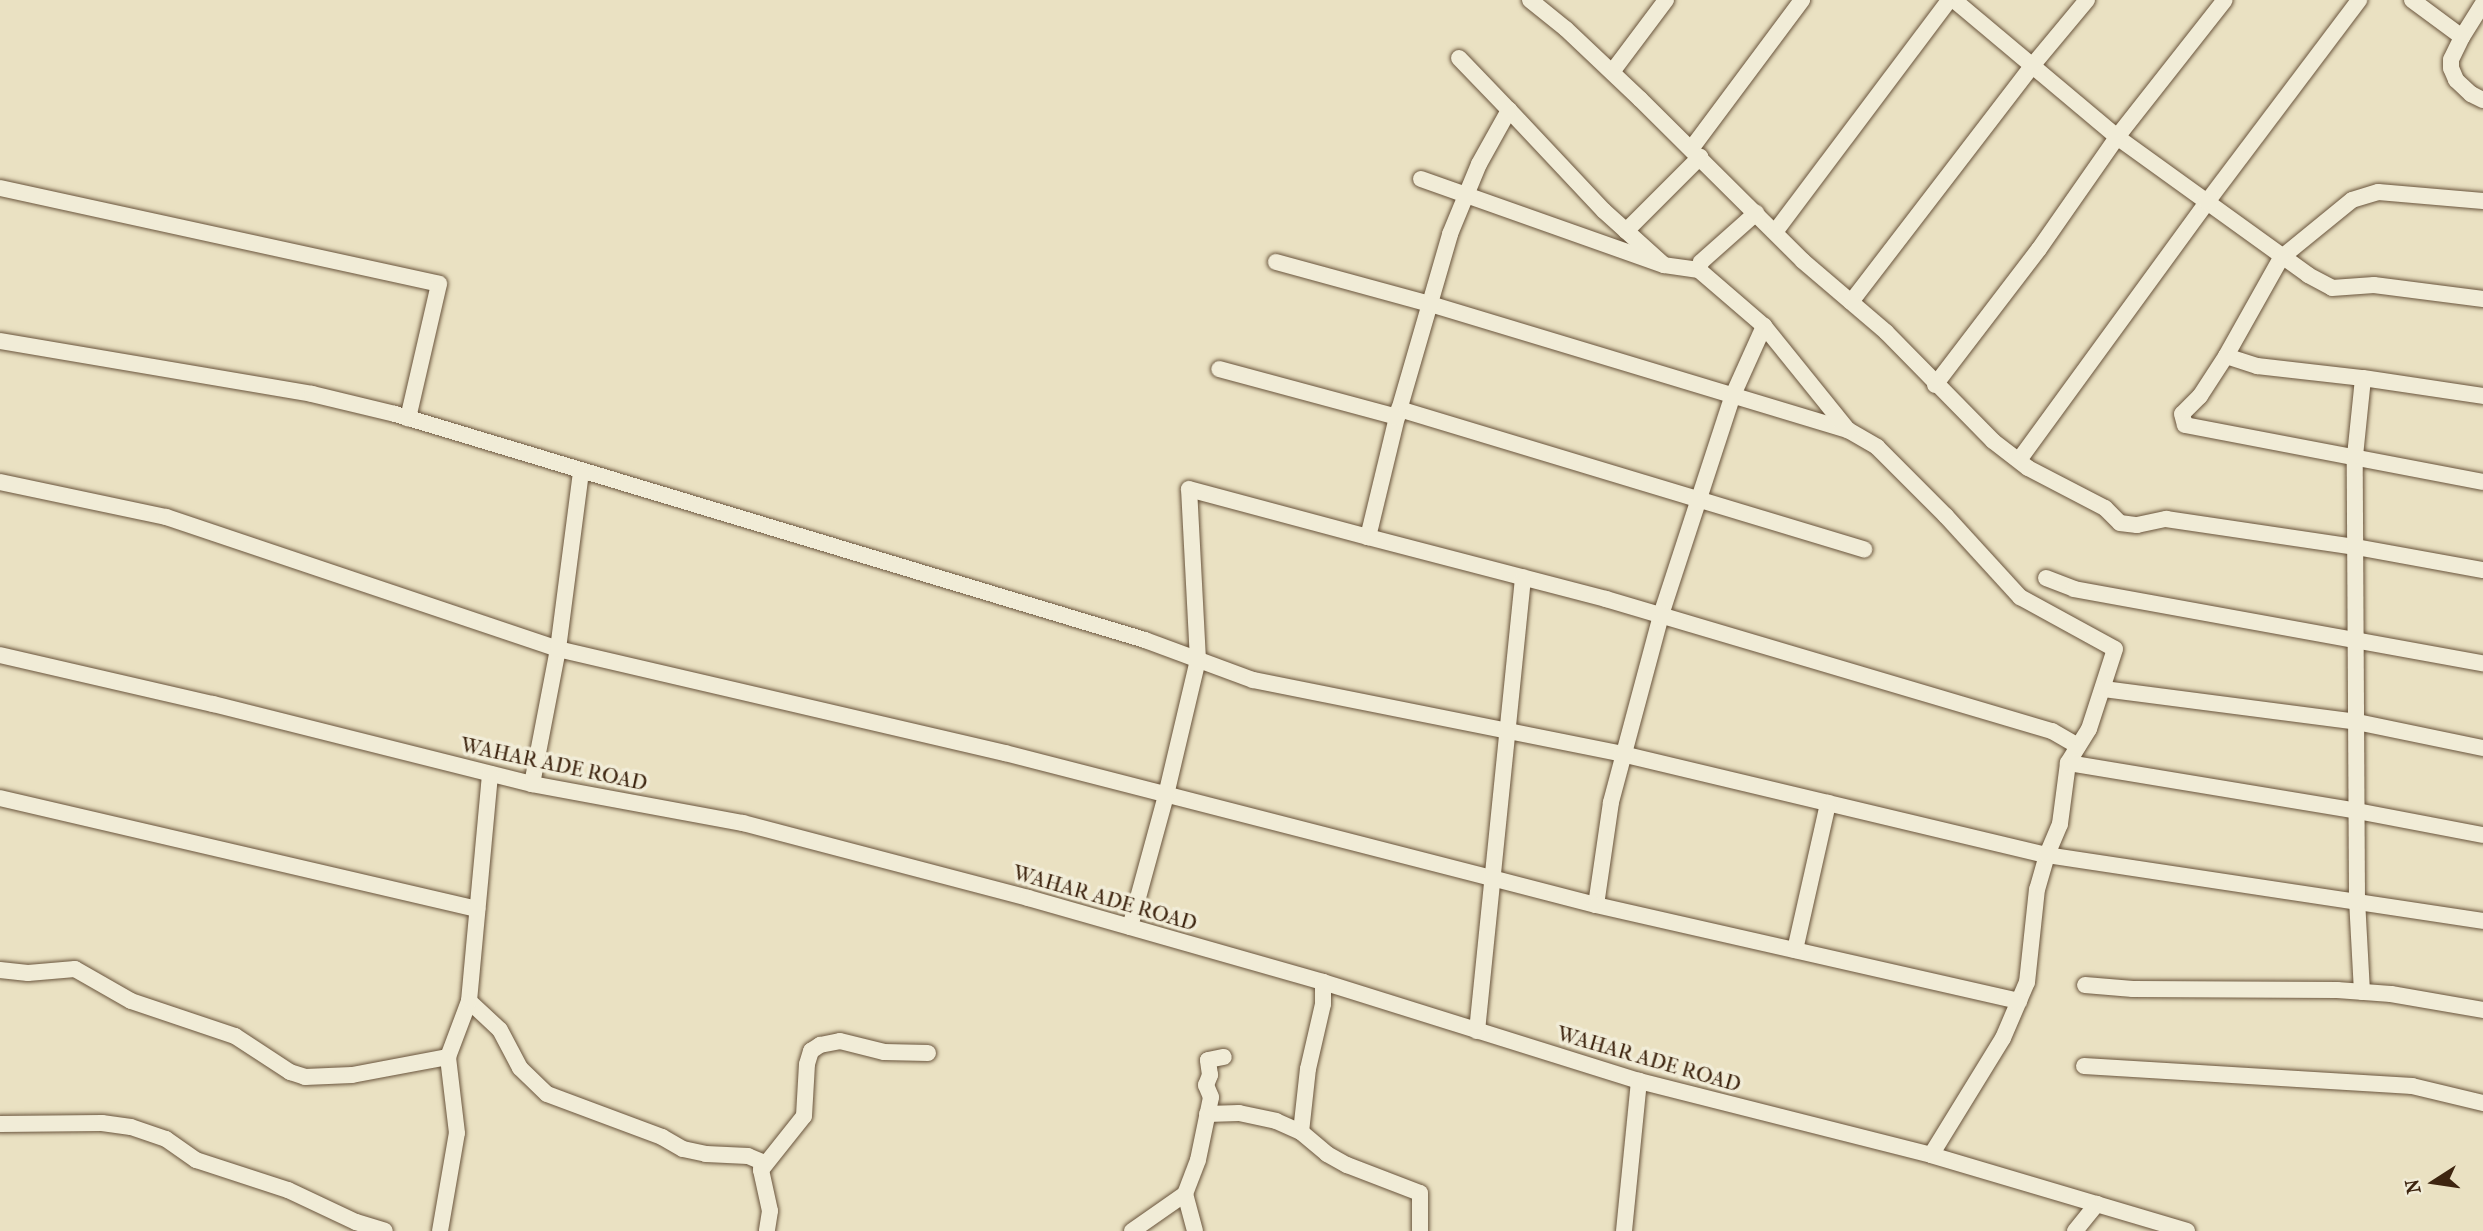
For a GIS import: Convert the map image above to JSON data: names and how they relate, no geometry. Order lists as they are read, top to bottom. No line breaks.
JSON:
{"streets":{"street":["WAHAR ADE ROAD"]},"north":"left"}
